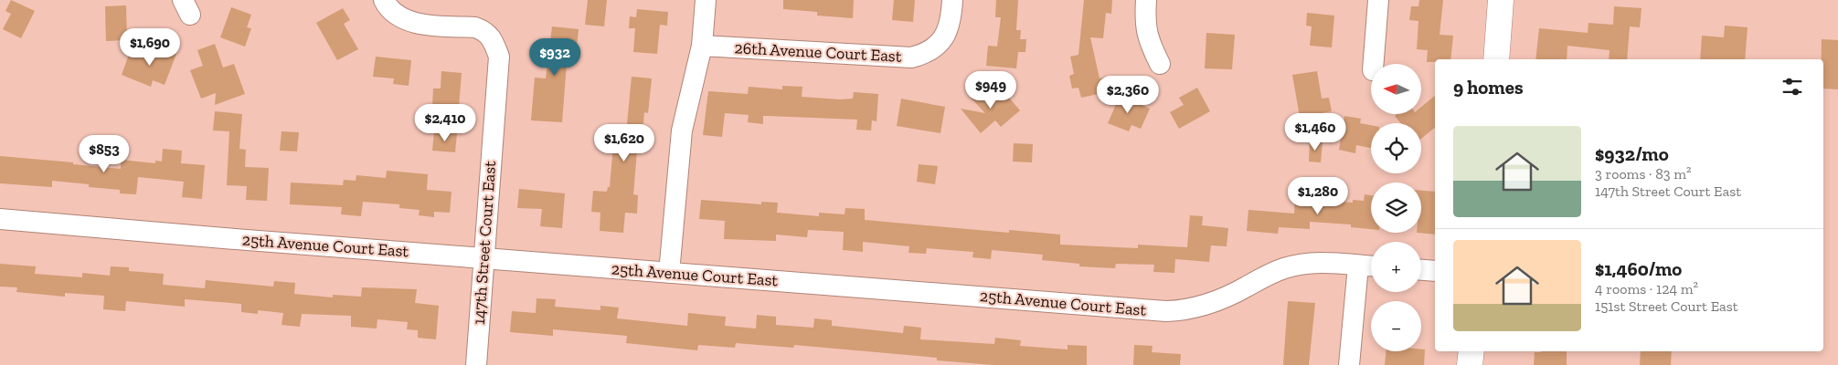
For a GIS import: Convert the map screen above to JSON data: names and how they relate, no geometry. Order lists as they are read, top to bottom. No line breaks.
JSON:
{"streets":{"street":["26th Avenue Court East","147th Street Court East","25th Avenue Court East"]},"crossings":[["147th Street Court East","25th Avenue Court East"]],"north":"left","page":{"price":["$1,690","$932","$949","$2,360","$2,410","$1,460","$1,620","$853","$1,280"],"heading":"9 homes","map_buttons":["+","−"],"list":[{"name":"$932/mo","note":"3 rooms · 83 m² · 147th Street Court East"},{"name":"$1,460/mo","note":"4 rooms · 124 m² · 151st Street Court East"}]}}
